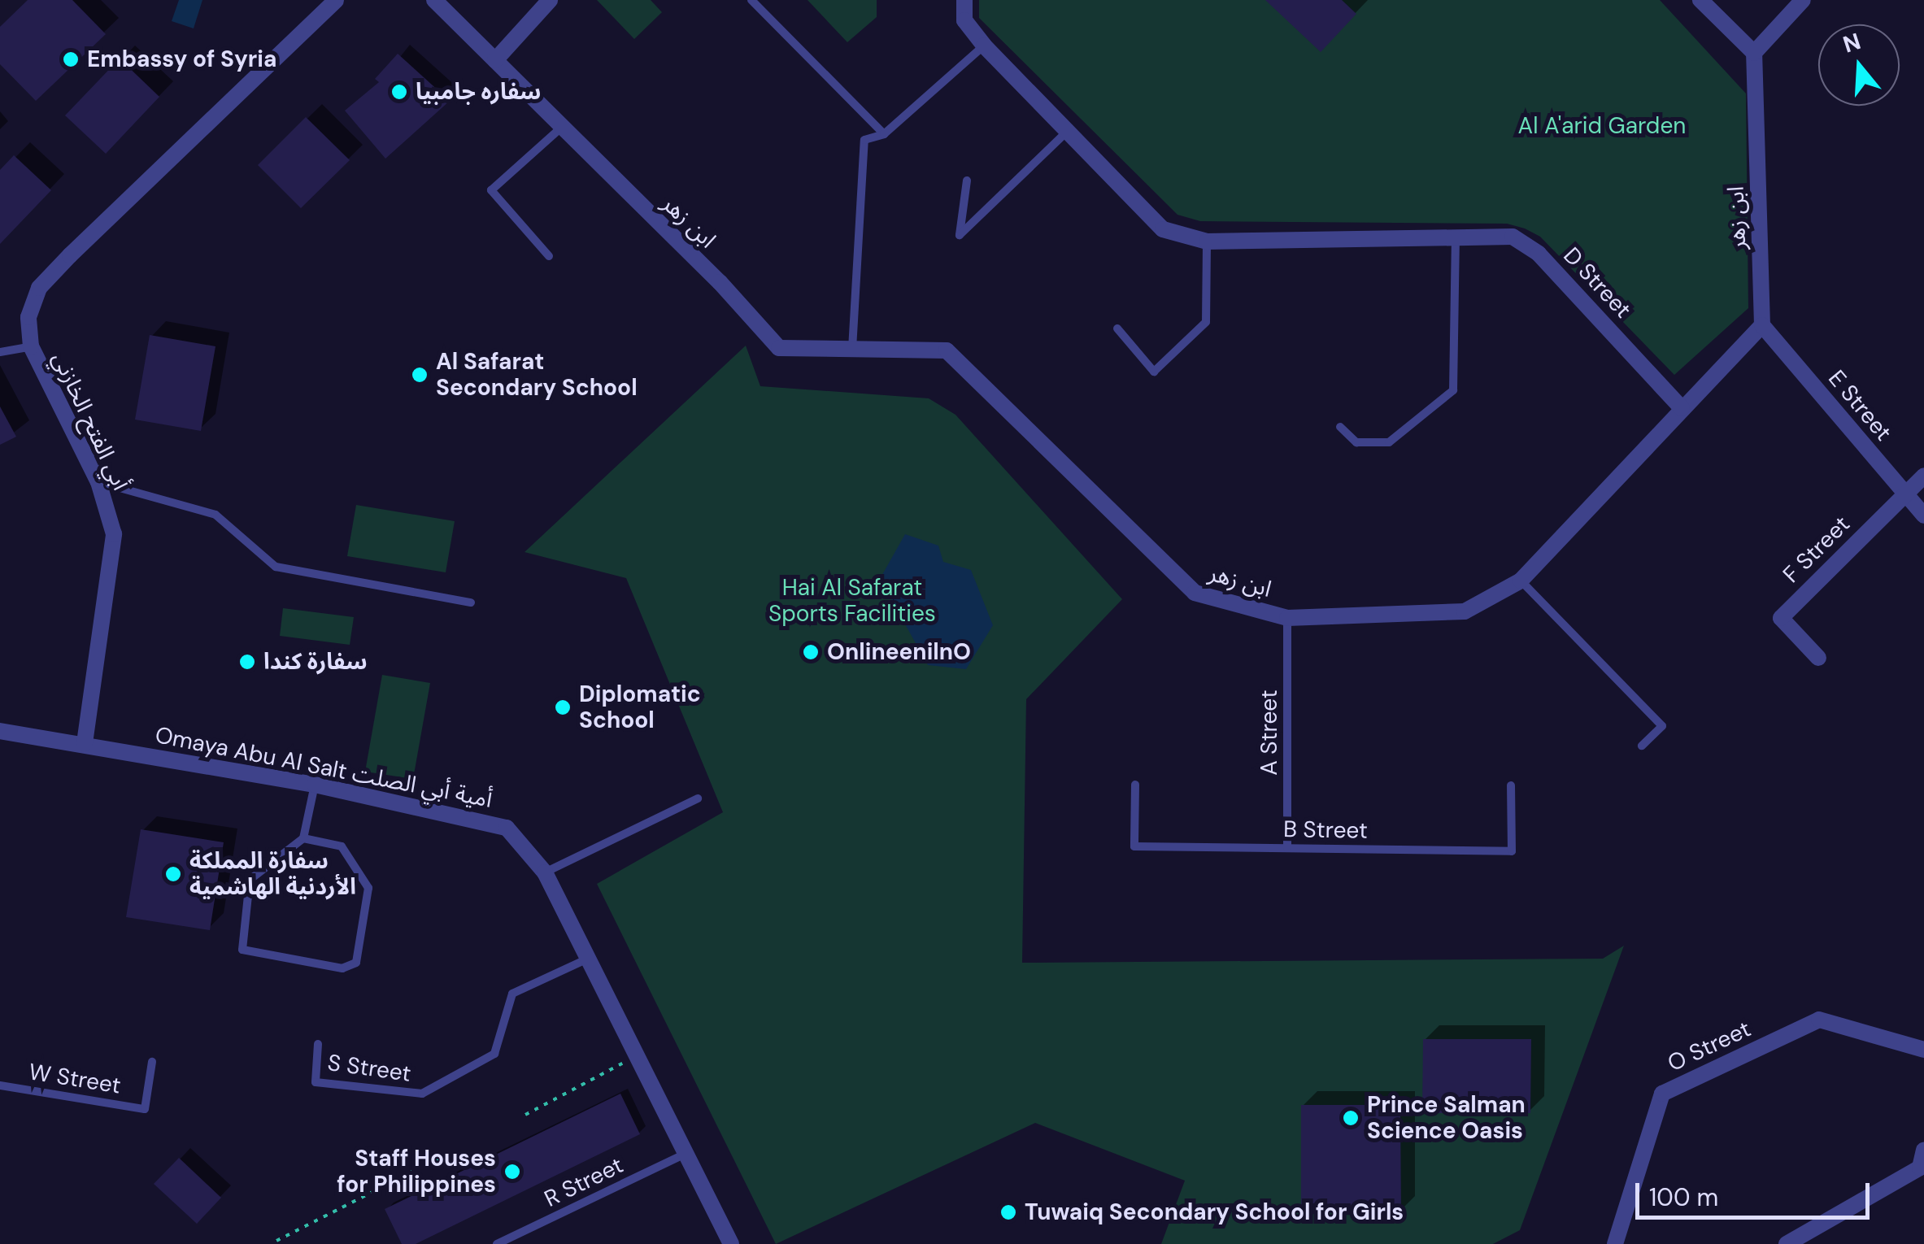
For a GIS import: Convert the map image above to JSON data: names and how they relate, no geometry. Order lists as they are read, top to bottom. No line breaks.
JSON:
{"streets":{"street":["ابن زهر","D Street","E Street","أبي الفتح الخازني","F Street","Omaya Abu Al Salt أمية أبي الصلت","O Street"],"lane":["A Street","B Street","S Street","W Street","R Street"]},"crossings":[["ابن زهر","D Street"],["ابن زهر","E Street"],["ابن زهر","A Street"],["E Street","F Street"],["أبي الفتح الخازني","Omaya Abu Al Salt أمية أبي الصلت"],["A Street","B Street"],["Omaya Abu Al Salt أمية أبي الصلت","S Street"],["Omaya Abu Al Salt أمية أبي الصلت","R Street"]],"parks":["Al A'arid Garden","Hai Al Safarat Sports Facilities"],"places":["Embassy of Syria","سفاره جامبيا","Al Safarat Secondary School","OnlineenilnO","سفارة كندا","Diplomatic School","سفارة المملكة الأردنية الهاشمية","Prince Salman Science Oasis","Staff Houses for Philippines","Tuwaiq Secondary School for Girls"],"scale_bar":"100 m","north":"top"}
